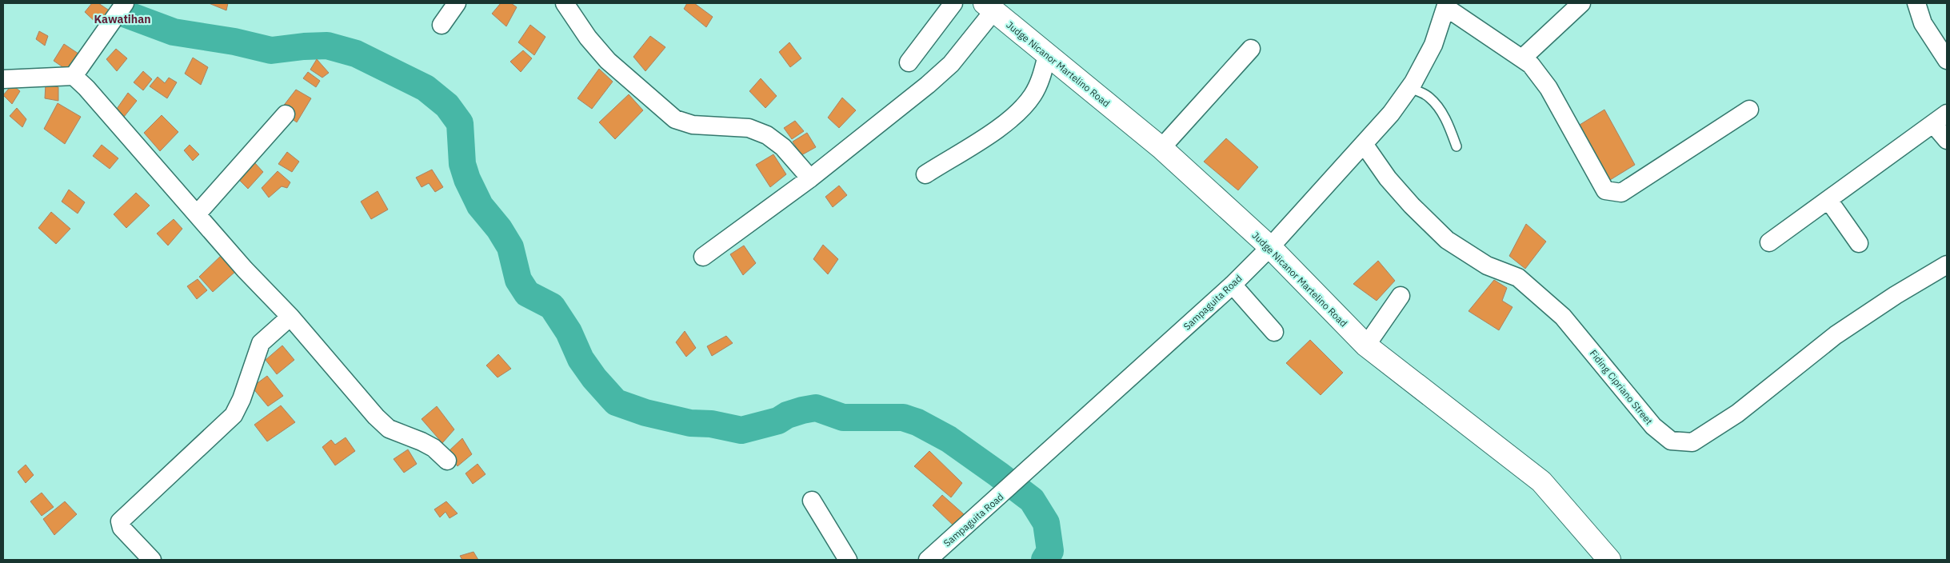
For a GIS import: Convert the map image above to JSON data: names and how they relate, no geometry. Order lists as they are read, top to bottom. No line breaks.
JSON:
{"streets":{"street":["Judge Nicanor Martelino Road","Sampaguita Road","Fiding Cipriano Street"]},"crossings":[["Judge Nicanor Martelino Road","Sampaguita Road"],["Sampaguita Road","Fiding Cipriano Street"]],"districts":["Kawatihan"]}
